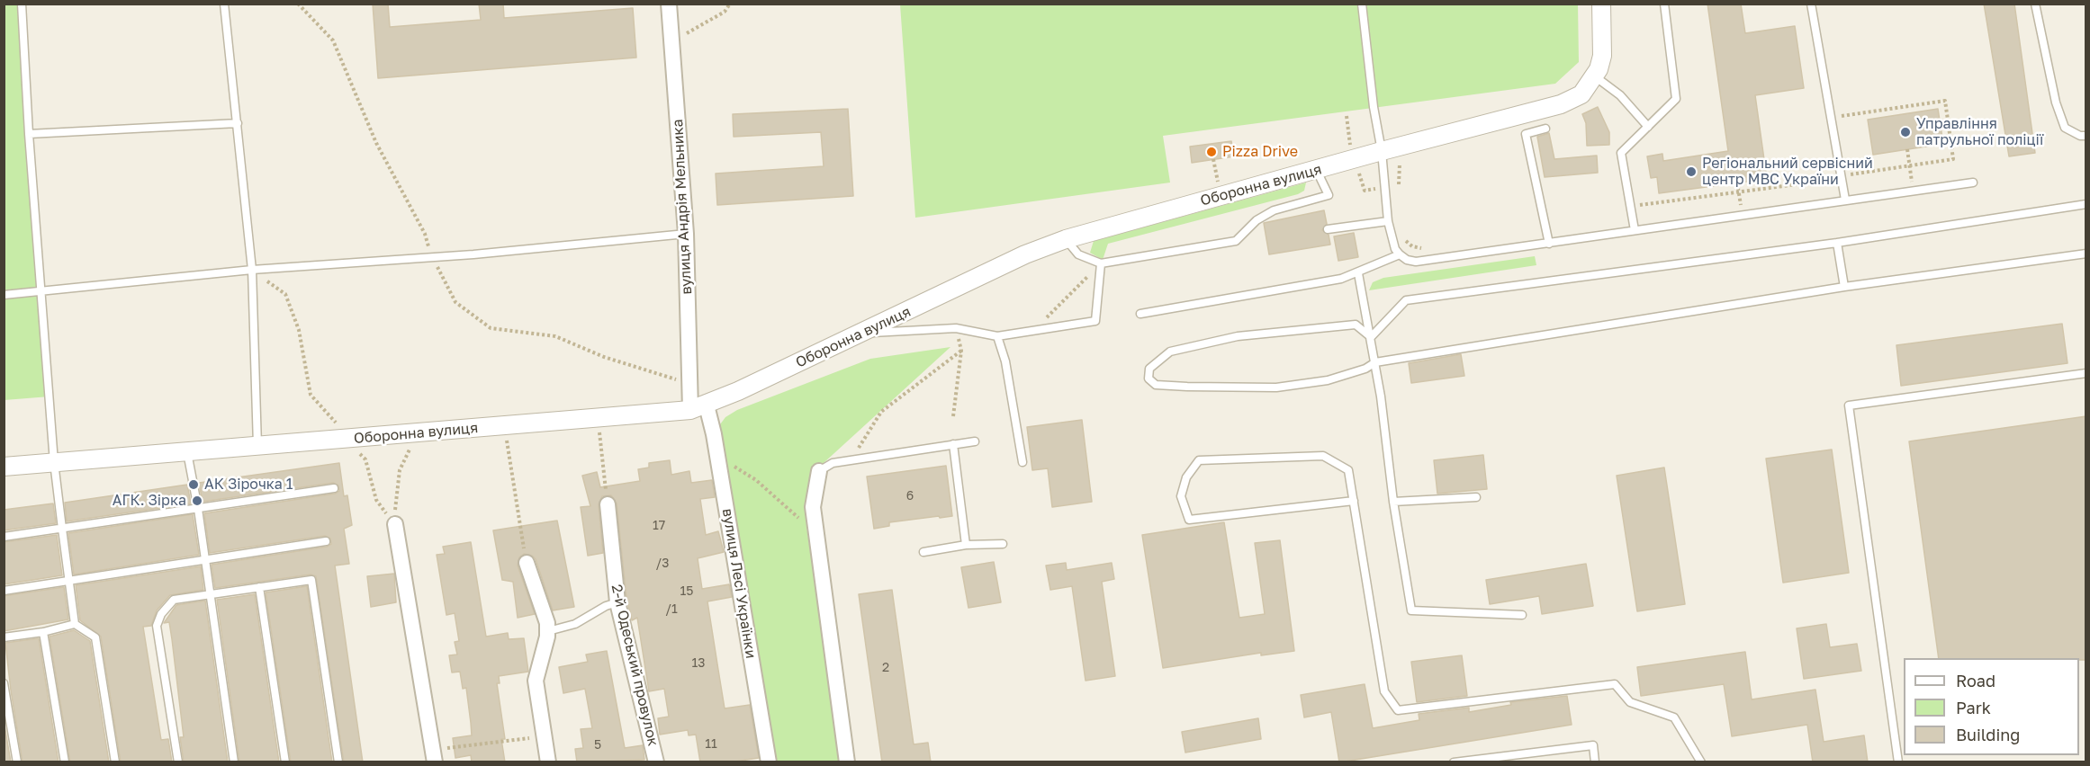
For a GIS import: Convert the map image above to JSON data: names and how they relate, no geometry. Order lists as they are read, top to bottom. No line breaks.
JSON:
{"streets":{"street":["Оборонна вулиця","вулиця Андрія Мельника","вулиця Лесі Українки","2-й Одеський провулок"]},"crossings":[["Оборонна вулиця","вулиця Андрія Мельника"],["Оборонна вулиця","вулиця Лесі Українки"],["вулиця Андрія Мельника","вулиця Лесі Українки"]],"places":["Управління патрульної поліції","Pizza Drive","Регіональний сервісний центр МВС України","АК Зірочка 1","АГК. Зірка"],"house_numbers":["6","17","/3","15","/1","13","2","11","5"],"legend":["Road","Park","Building"]}
